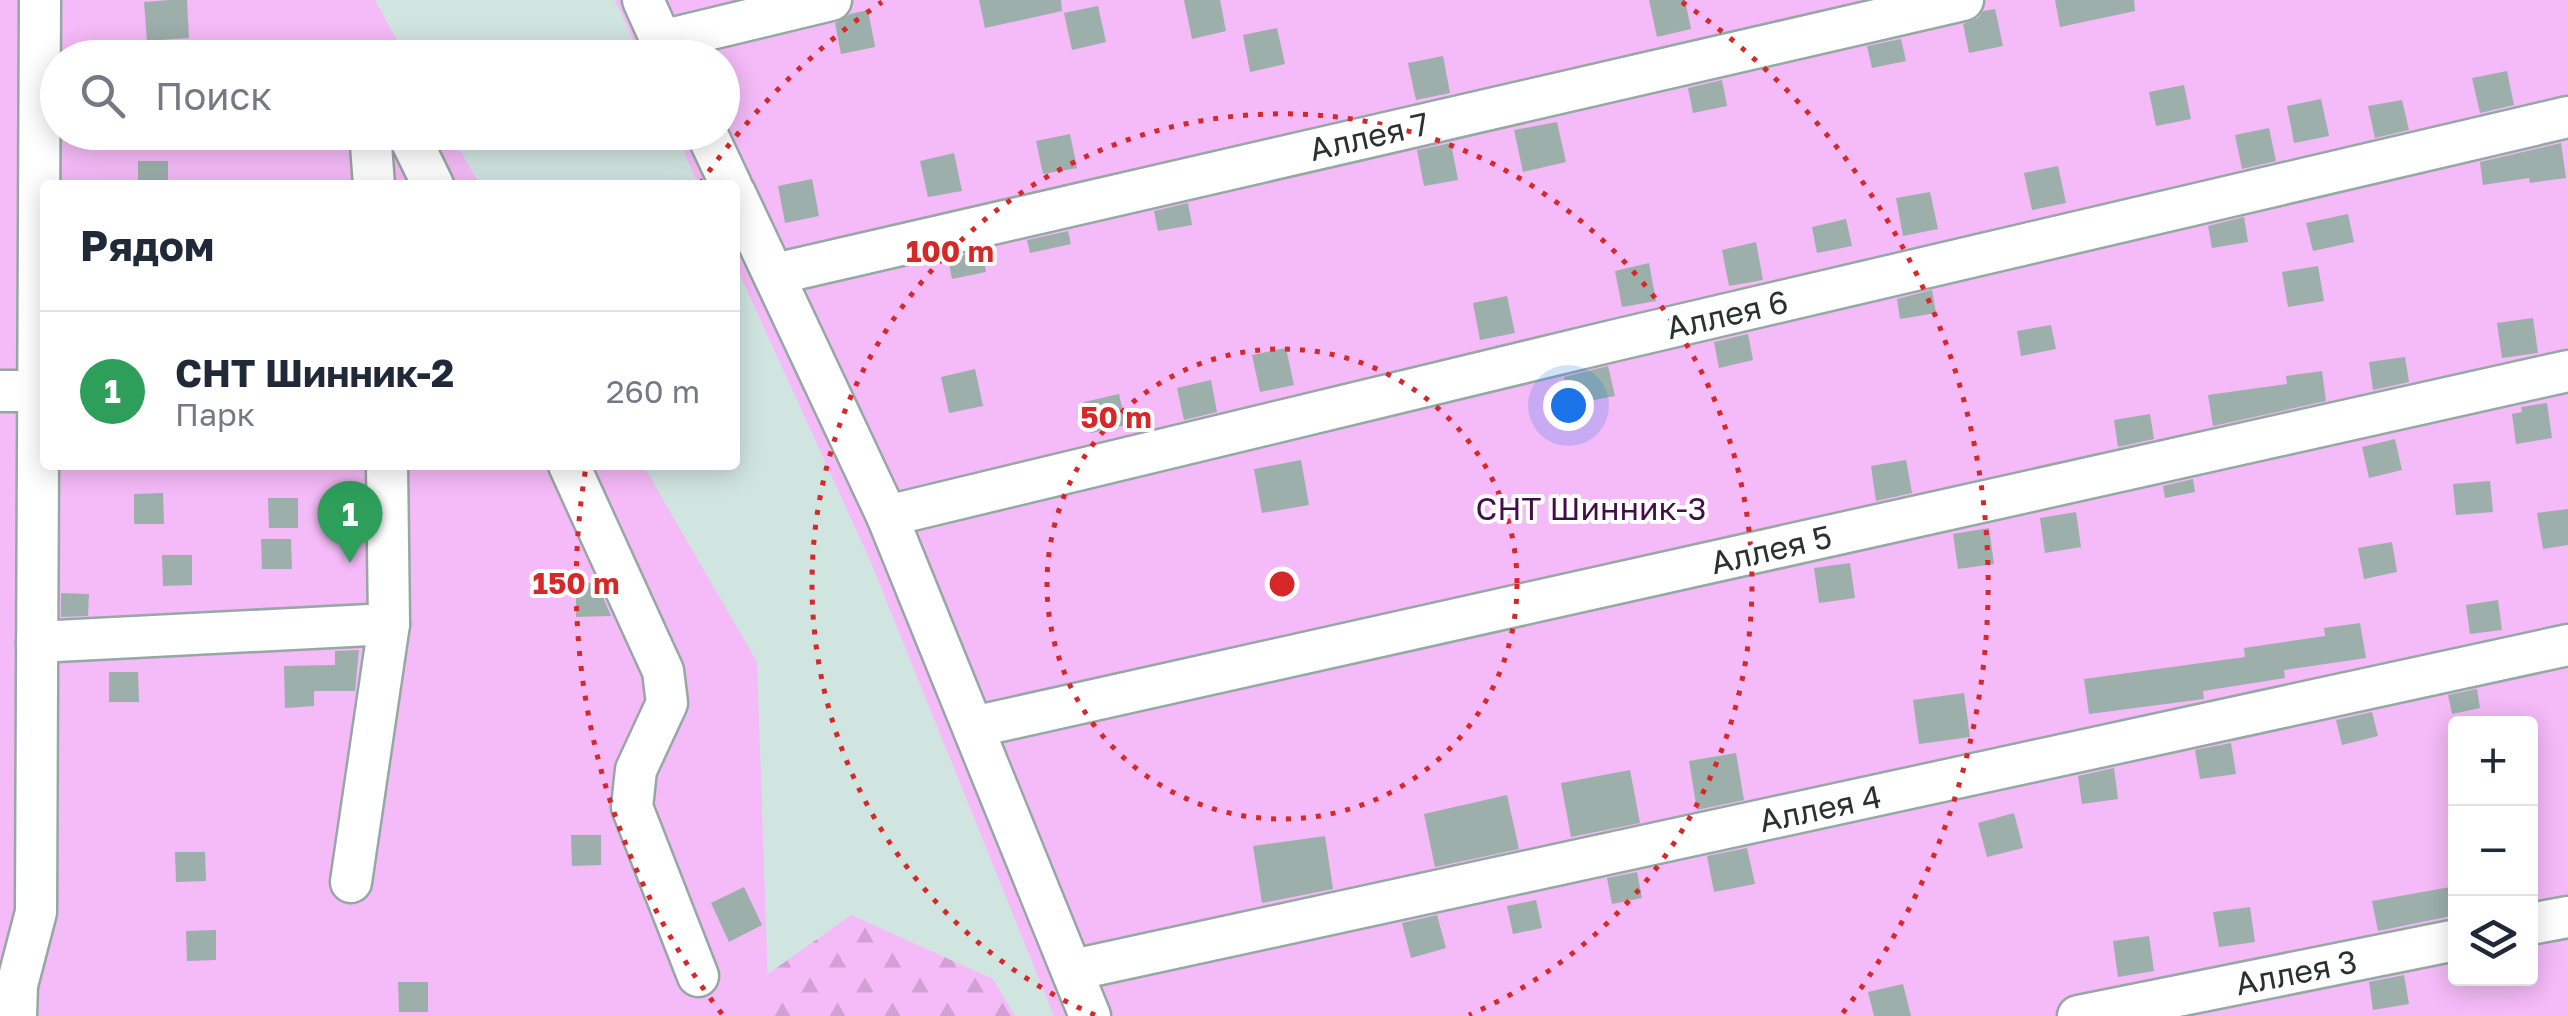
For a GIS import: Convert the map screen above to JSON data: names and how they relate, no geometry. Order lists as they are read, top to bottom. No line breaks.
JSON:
{"streets":{"street":["Аллея 7","Аллея 6","Аллея 5","Аллея 4","Аллея 3"]},"parks":["СНТ Шинник-3"],"page":{"search":"Поиск","heading":"Рядом","list":[{"mark":"1","name":"СНТ Шинник-2","note":"Парк","value":"260 m"}],"pins":"1","map_buttons":["+","−"]},"rings":["100 m","50 m","150 m"]}
